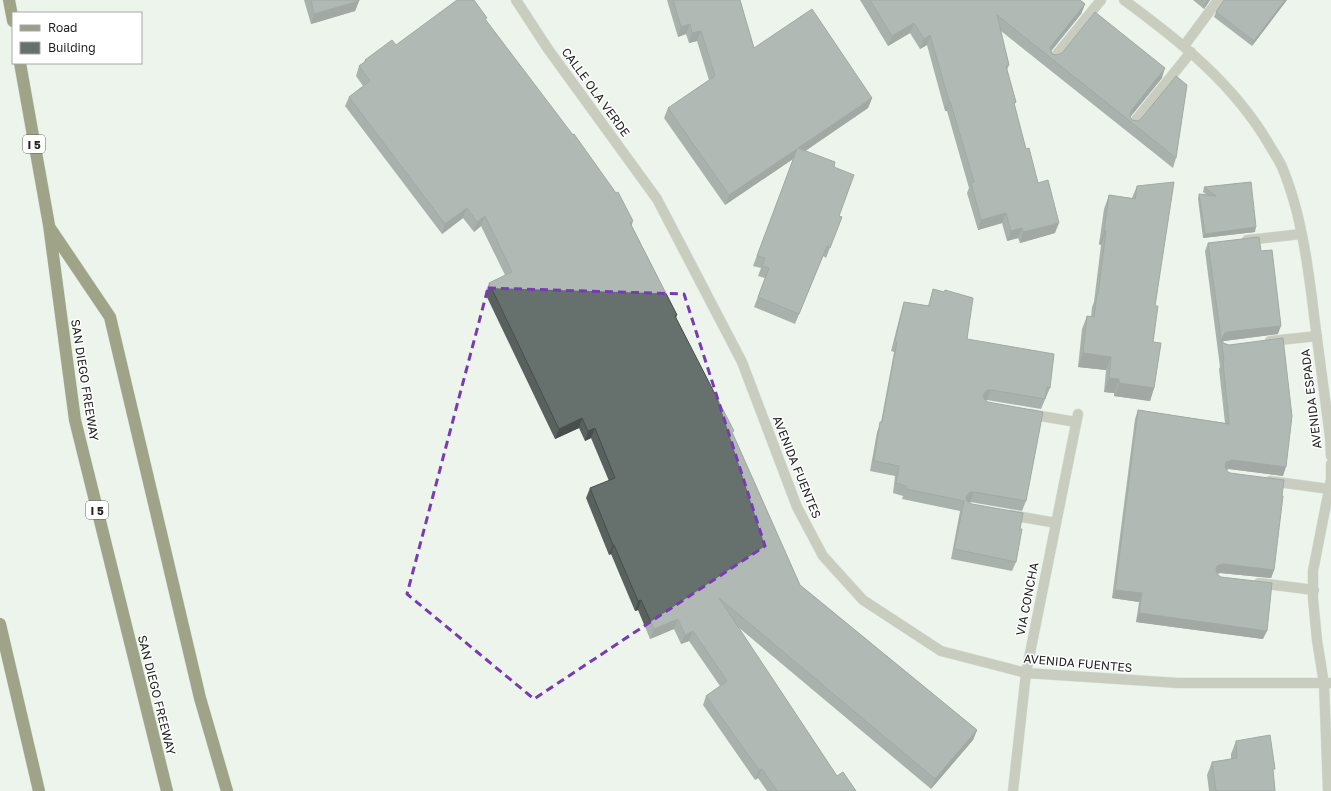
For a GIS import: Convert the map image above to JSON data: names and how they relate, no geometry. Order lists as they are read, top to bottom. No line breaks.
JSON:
{"streets":{"highway":["I 5","SAN DIEGO FREEWAY"],"street":["CALLE OLA VERDE","AVENIDA ESPADA","AVENIDA FUENTES","VIA CONCHA"]},"crossings":[["CALLE OLA VERDE","AVENIDA FUENTES"],["AVENIDA ESPADA","AVENIDA FUENTES"],["AVENIDA FUENTES","VIA CONCHA"]],"legend":["Road","Building"]}
